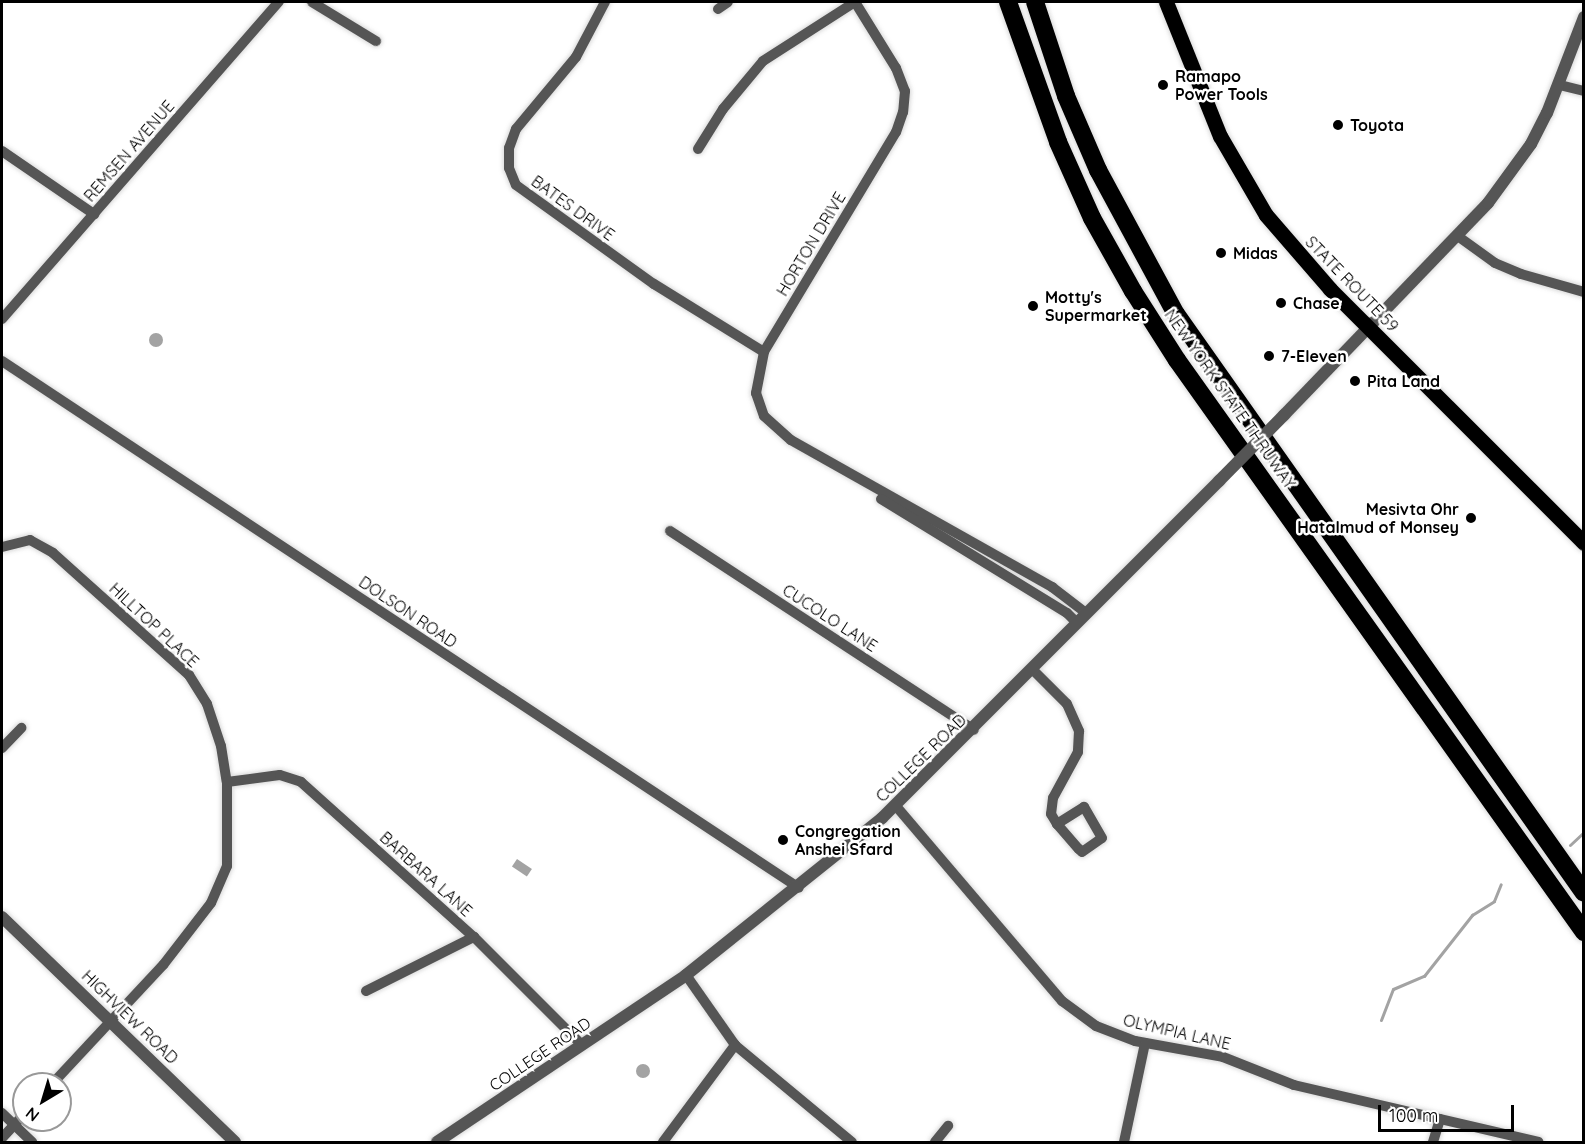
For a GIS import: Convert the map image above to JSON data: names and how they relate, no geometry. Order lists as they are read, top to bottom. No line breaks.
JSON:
{"streets":{"highway":["NEW YORK STATE THRUWAY"],"main road":["STATE ROUTE 59"],"street":["REMSEN AVENUE","BATES DRIVE","HORTON DRIVE","DOLSON ROAD","CUCOLO LANE","HILLTOP PLACE","COLLEGE ROAD","BARBARA LANE","HIGHVIEW ROAD","OLYMPIA LANE"]},"crossings":[["BATES DRIVE","HORTON DRIVE"],["HORTON DRIVE","COLLEGE ROAD"],["STATE ROUTE 59","COLLEGE ROAD"],["DOLSON ROAD","COLLEGE ROAD"],["CUCOLO LANE","COLLEGE ROAD"],["HILLTOP PLACE","BARBARA LANE"],["HILLTOP PLACE","HIGHVIEW ROAD"],["COLLEGE ROAD","BARBARA LANE"],["COLLEGE ROAD","OLYMPIA LANE"]],"places":["Ramapo Power Tools","Toyota","Midas","Chase","Motty's Supermarket","7-Eleven","Pita Land","Mesivta Ohr Hatalmud of Monsey","Congregation Anshei Sfard"],"scale_bar":"100 m","north":"bottom left"}
